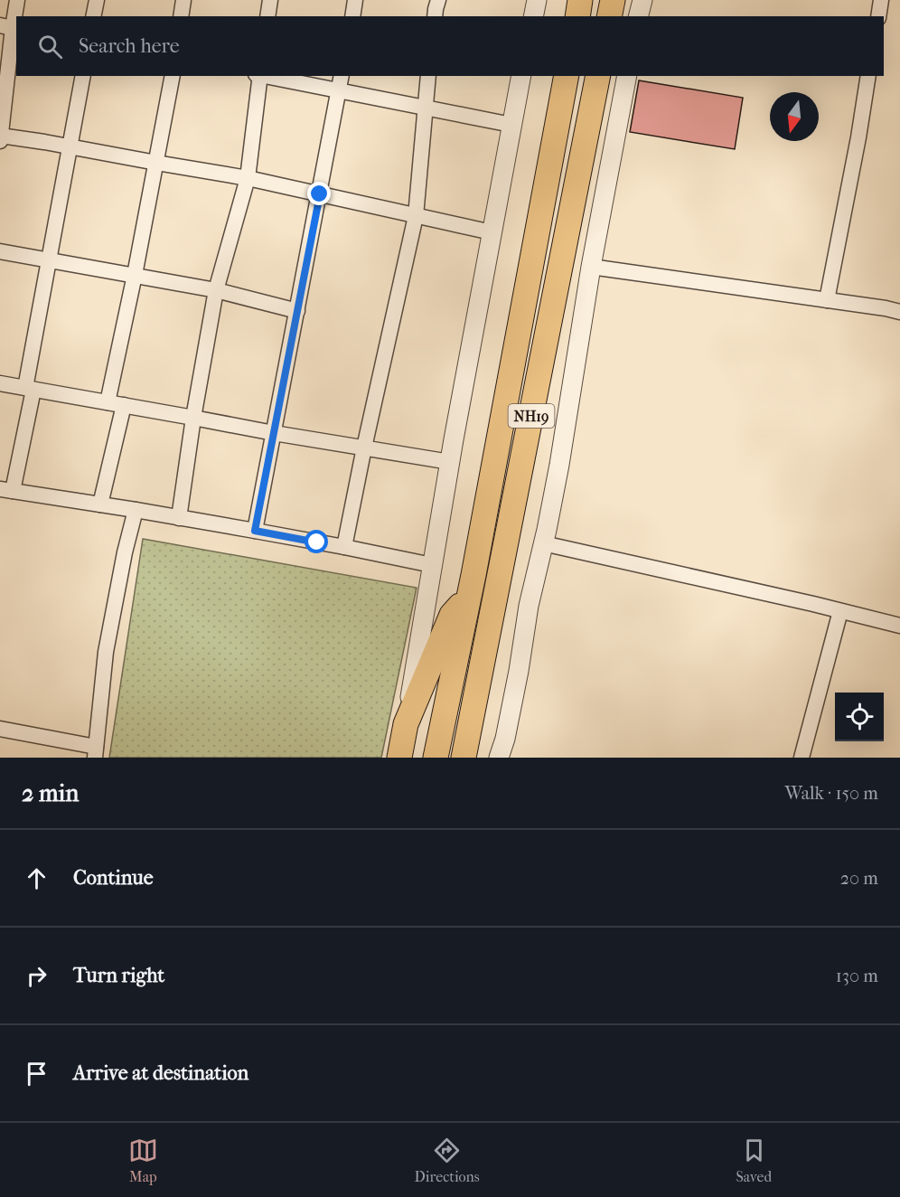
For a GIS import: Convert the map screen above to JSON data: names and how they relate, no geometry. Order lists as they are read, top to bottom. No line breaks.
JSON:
{"streets":{"highway":["NH19"]},"north":"bottom","page":{"search":"Search here","heading":["2 min","Walk · 150 m"],"list":[["Continue","20 m"],["Turn right","130 m"],"Arrive at destination"],"nav":["Map","Directions","Saved"]}}
